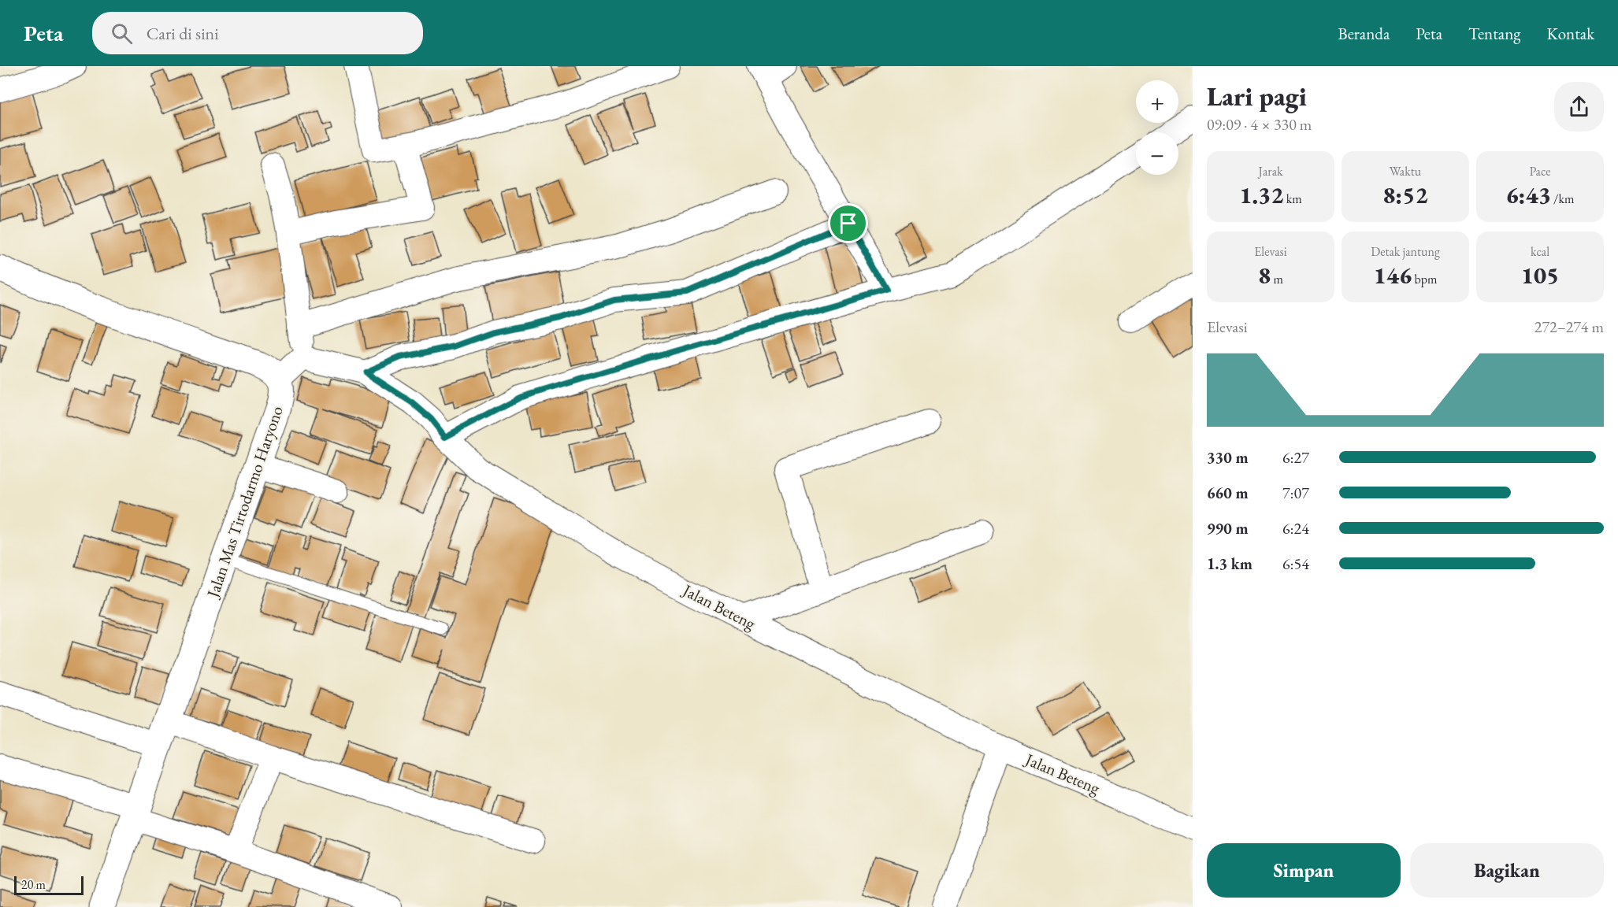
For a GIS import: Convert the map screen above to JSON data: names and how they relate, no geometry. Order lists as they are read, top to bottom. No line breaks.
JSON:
{"streets":{"street":["Jalan Mas Tirtodarmo Haryono","Jalan Beteng"]},"scale_bar":"20 m","page":{"header":"Peta","search":"Cari di sini","nav":["Beranda","Peta","Tentang","Kontak"],"heading":["Lari pagi","09:09 · 4 × 330 m"],"map_buttons":["+","−"],"stats":[["Jarak","1.32 km"],["Waktu","8:52"],["Pace","6:43 /km"],["Elevasi","8 m"],["Detak jantung","146 bpm"],["kcal","105"]],"chart":["Elevasi","272–274 m"],"list":[{"name":"330 m","note":"6:27"},{"name":"660 m","note":"7:07"},{"name":"990 m","note":"6:24"},{"name":"1.3 km","note":"6:54"}],"buttons":["Simpan","Bagikan"],"scale":"20 m"}}
